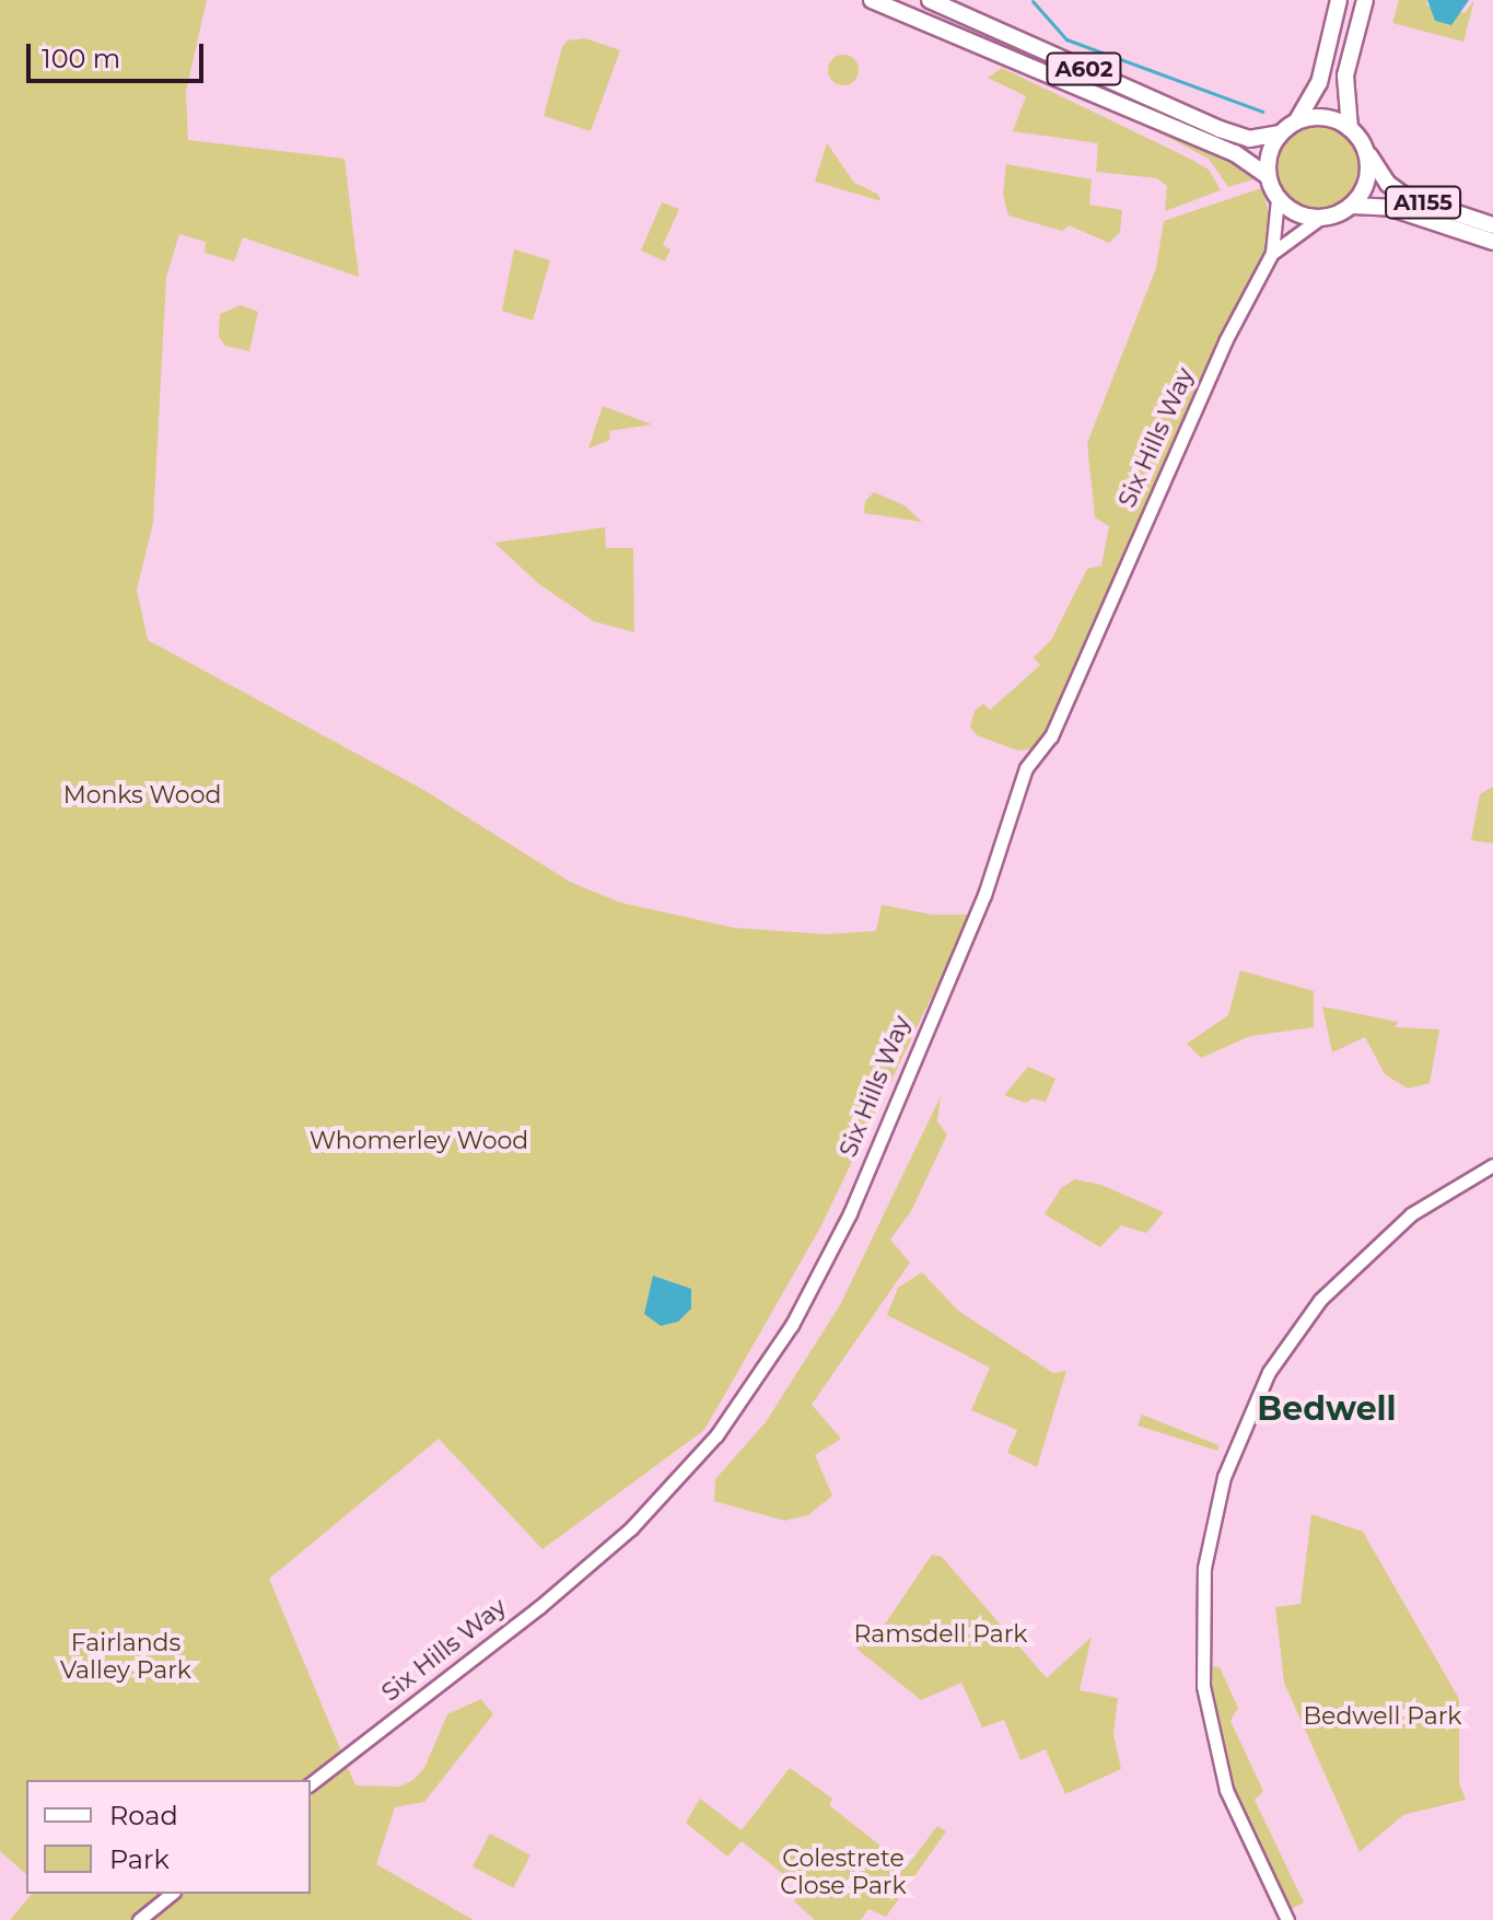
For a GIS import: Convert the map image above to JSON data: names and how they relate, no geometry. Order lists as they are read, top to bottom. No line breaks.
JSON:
{"streets":{"main road":["A602","A1155"],"street":["Six Hills Way"]},"crossings":[["A602","A1155"],["A602","Six Hills Way"],["A1155","Six Hills Way"]],"districts":["Bedwell"],"parks":["Monks Wood","Whomerley Wood","Ramsdell Park","Fairlands Valley Park","Bedwell Park","Colestrete Close Park"],"legend":["Road","Park"],"scale_bar":"100 m"}
